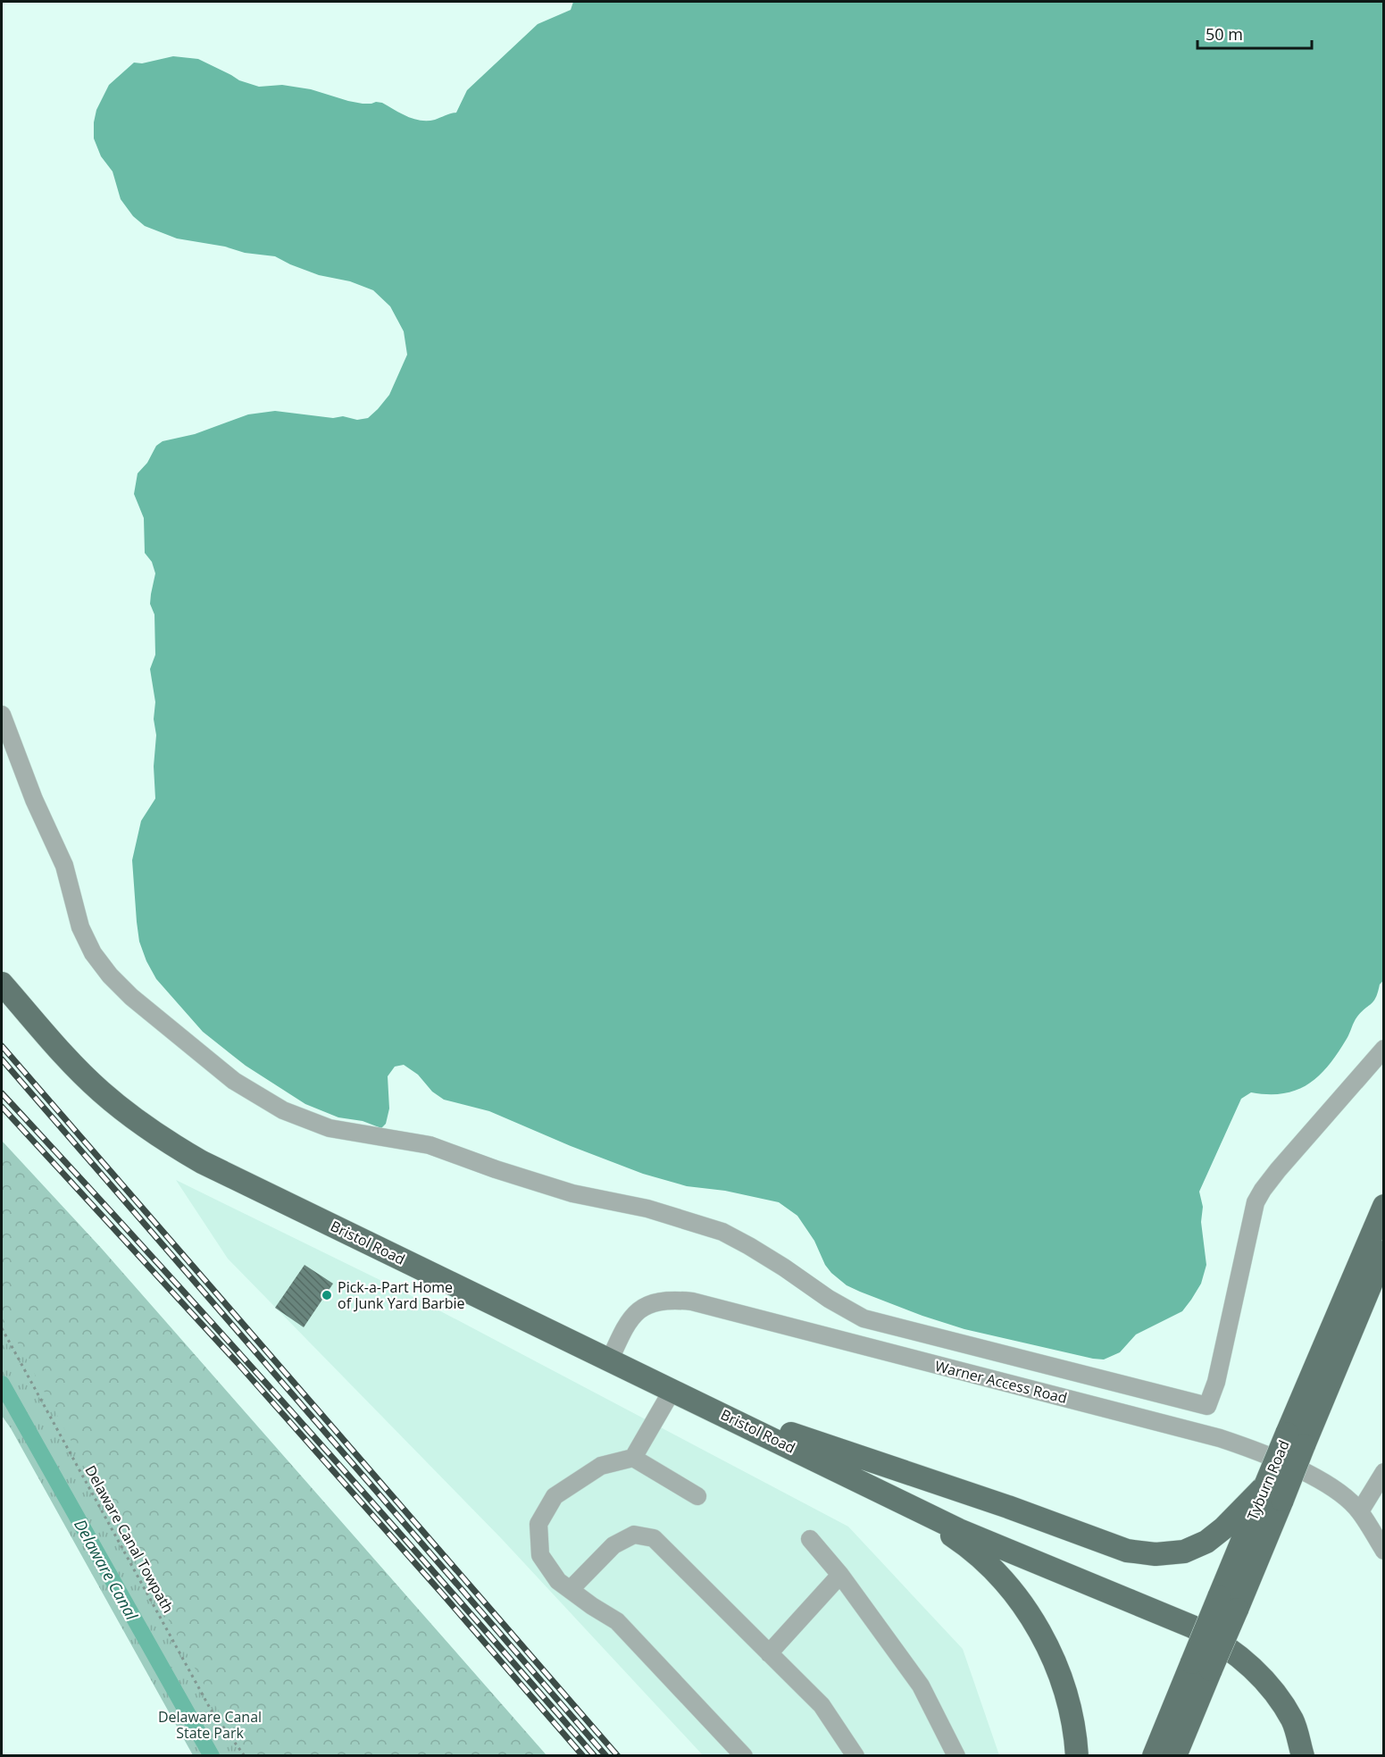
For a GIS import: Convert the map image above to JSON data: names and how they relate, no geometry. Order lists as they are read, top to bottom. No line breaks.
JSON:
{"streets":{"main road":["Bristol Road","Tyburn Road"],"street":["Warner Access Road"],"path":["Delaware Canal Towpath"]},"crossings":[["Bristol Road","Warner Access Road"]],"water":["Delaware Canal"],"parks":["Delaware Canal State Park"],"places":["Pick-a-Part Home of Junk Yard Barbie"],"scale_bar":"50 m"}
